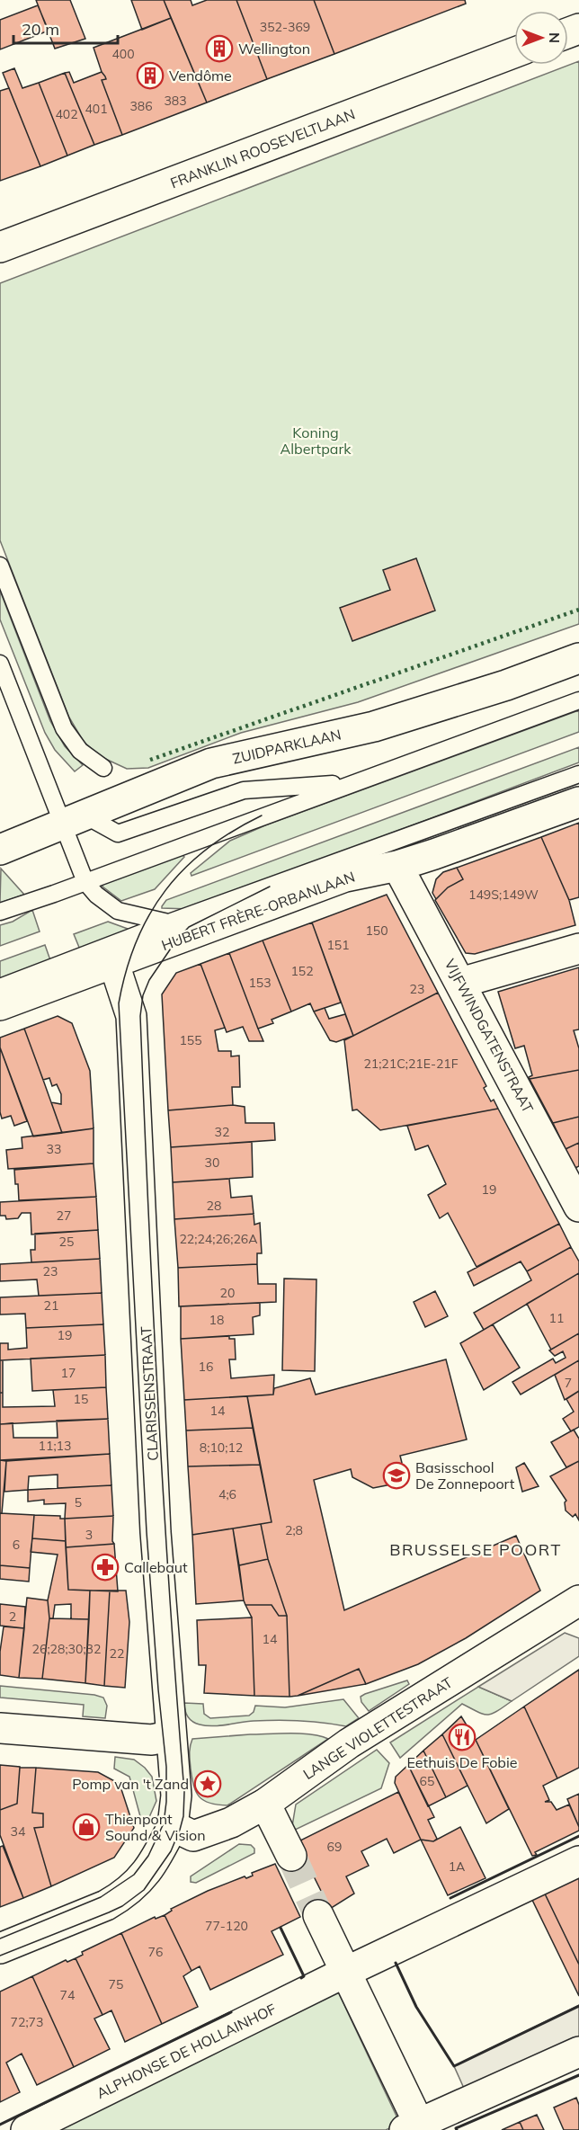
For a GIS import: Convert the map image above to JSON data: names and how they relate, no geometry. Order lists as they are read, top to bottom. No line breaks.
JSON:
{"streets":{"street":["FRANKLIN ROOSEVELTLAAN","ZUIDPARKLAAN","HUBERT FRÈRE-ORBANLAAN","VIJFWINDGATENSTRAAT","CLARISSENSTRAAT","LANGE VIOLETTESTRAAT","ALPHONSE DE HOLLAINHOF"]},"crossings":[["HUBERT FRÈRE-ORBANLAAN","VIJFWINDGATENSTRAAT"],["HUBERT FRÈRE-ORBANLAAN","CLARISSENSTRAAT"],["CLARISSENSTRAAT","LANGE VIOLETTESTRAAT"]],"districts":["BRUSSELSE POORT"],"parks":["Koning Albertpark"],"places":{"building":["Wellington","Vendôme"],"school or university":["Basisschool De Zonnepoort"],"pharmacy":["Callebaut"],"restaurant":["Eethuis De Fobie"],"place":["Pomp van 't Zand"],"shop":["Thienpont Sound & Vision"]},"house_numbers":["352-369","400","383","386","401","402","149S;149W","150","151","152","153","23","155","21;21C;21E-21F","32","33","30","19","28","27","22;24;26;26A","25","23","20","21","11","18","19","16","17","7","15","14","11;13","8;10;12","4;6","5","2;8","3","6","2","14","26;28;30;32","22","65","34","69","1A","77-120","76","75","74","72;73"],"scale_bar":"20 m","north":"right"}
